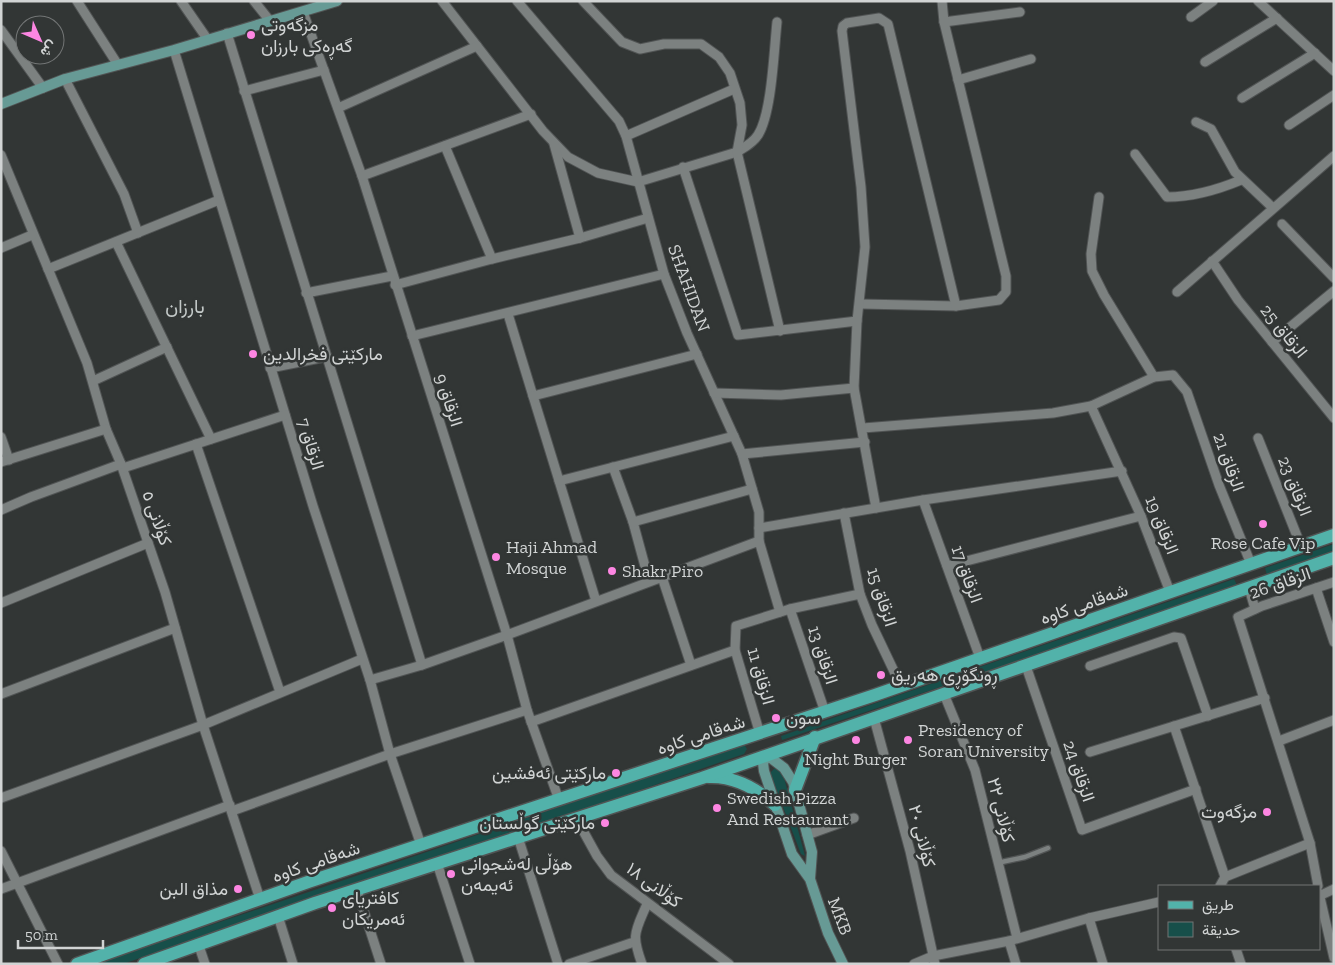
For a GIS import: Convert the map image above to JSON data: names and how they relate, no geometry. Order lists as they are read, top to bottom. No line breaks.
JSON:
{"streets":{"main road":["شەقامی کاوە","MKB"],"street":["SHAHIDAN","الزقاق 25","الزقاق 9","الزقاق 7","الزقاق 21","الزقاق 23","کۆڵانی ٥","الزقاق 19","الزقاق 17","الزقاق 26","الزقاق 15","الزقاق 13","الزقاق 11","الزقاق 24","کۆڵانی ٢٢","کۆڵانی ٢٠","کۆڵانی ١٨"]},"crossings":[["SHAHIDAN","الزقاق 11"],["الزقاق 9","شەقامی کاوە"],["الزقاق 7","شەقامی کاوە"],["الزقاق 21","شەقامی کاوە"],["الزقاق 23","شەقامی کاوە"],["کۆڵانی ٥","شەقامی کاوە"],["الزقاق 19","شەقامی کاوە"],["الزقاق 17","شەقامی کاوە"],["الزقاق 15","شەقامی کاوە"],["شەقامی کاوە","الزقاق 13"],["شەقامی کاوە","الزقاق 11"]],"districts":["بارزان"],"places":["مزگەوتی گەڕەکی بارزان","مارکێتی فخرالدین","Rose Cafe Vip","Haji Ahmad Mosque","Shakr Piro","ڕونگۆڕی هەریق","سون","Night Burger","Presidency of Soran University","مارکێتی ئەفشین","Swedish Pizza And Restaurant","مزگەوت","مارکێتی گوڵستان","هۆڵی لەشجوانی ئەیمەن","مذاق البن","کافتریای ئەمریکان"],"legend":["طريق","حديقة"],"scale_bar":"50 m","north":"bottom right"}
